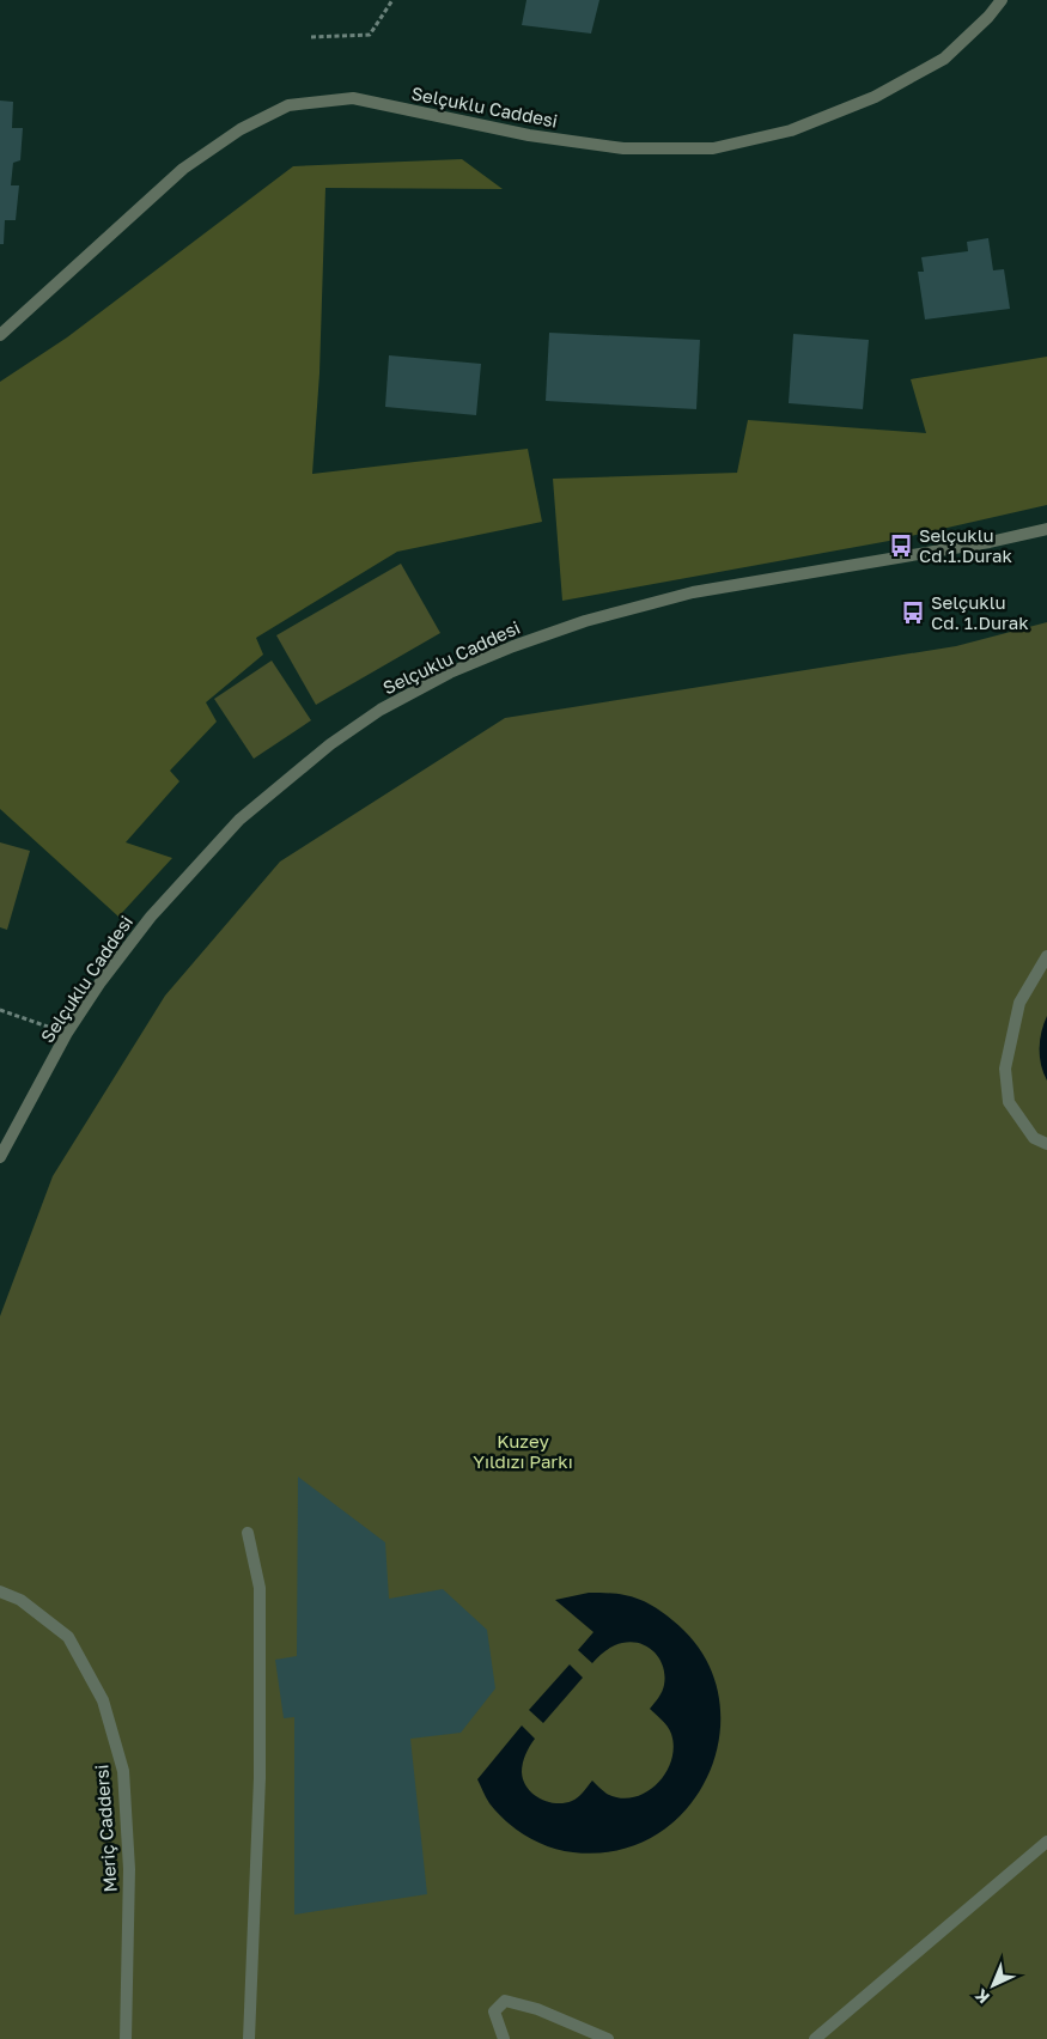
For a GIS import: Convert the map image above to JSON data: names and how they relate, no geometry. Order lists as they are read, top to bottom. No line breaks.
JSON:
{"streets":{"street":["Selçuklu Caddesi","Meriç Caddersi"]},"parks":["Kuzey Yıldızı Parkı"],"places":{"bus stop":["Selçuklu Cd.1.Durak","Selçuklu Cd. 1.Durak"]},"north":"bottom left"}
